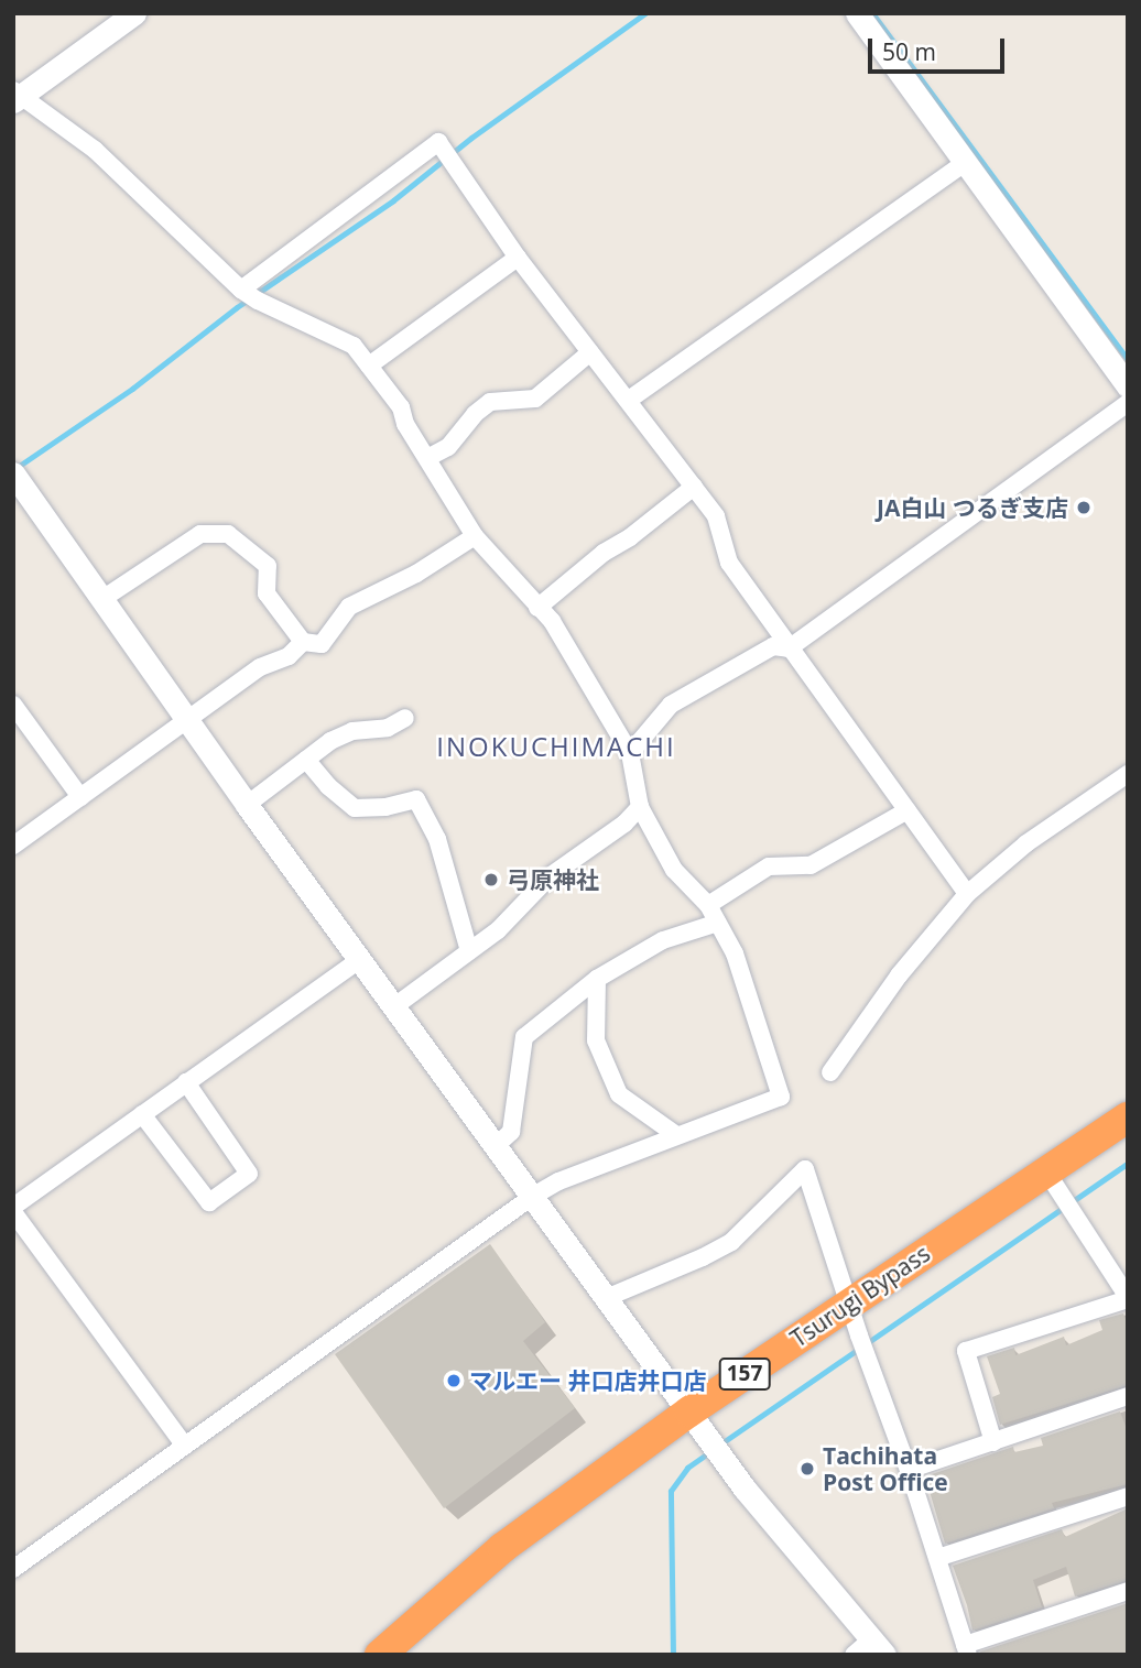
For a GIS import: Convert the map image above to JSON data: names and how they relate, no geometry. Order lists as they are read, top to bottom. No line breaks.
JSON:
{"streets":{"highway":["Tsurugi Bypass","157"]},"districts":["INOKUCHIMACHI"],"places":["JA白山 つるぎ支店","弓原神社","マルエー 井口店井口店","Tachihata Post Office"],"scale_bar":"50 m"}
